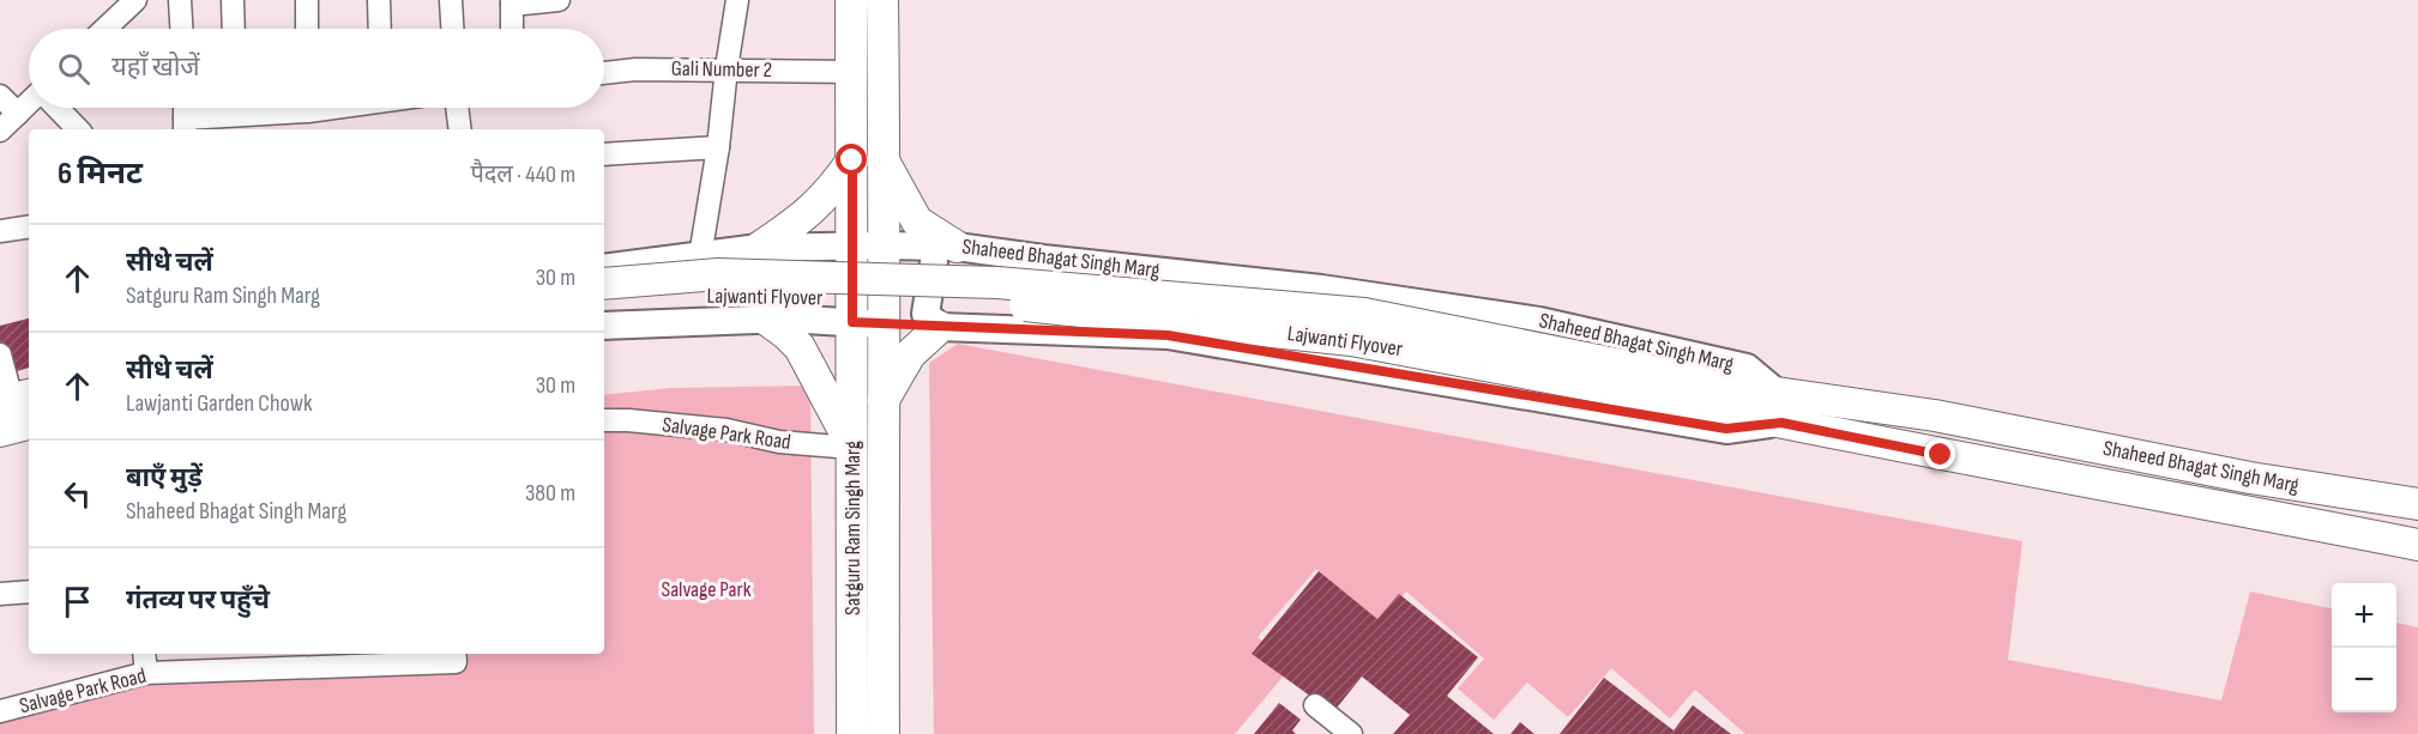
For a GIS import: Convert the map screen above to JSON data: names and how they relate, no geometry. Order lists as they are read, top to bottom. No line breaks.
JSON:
{"streets":{"main road":["Shaheed Bhagat Singh Marg","Lajwanti Flyover","Satguru Ram Singh Marg"],"street":["Gali Number 2","Salvage Park Road"]},"crossings":[["Shaheed Bhagat Singh Marg","Lajwanti Flyover"],["Shaheed Bhagat Singh Marg","Satguru Ram Singh Marg"],["Salvage Park Road","Satguru Ram Singh Marg"]],"parks":["Salvage Park"],"page":{"search":"यहाँ खोजें","heading":["6 मिनट","पैदल · 440 m"],"list":[["सीधे चलें","Satguru Ram Singh Marg","30 m"],["सीधे चलें","Lawjanti Garden Chowk","30 m"],["बाएँ मुड़ें","Shaheed Bhagat Singh Marg","380 m"],"गंतव्य पर पहुँचे"],"map_buttons":["+","−"]}}
